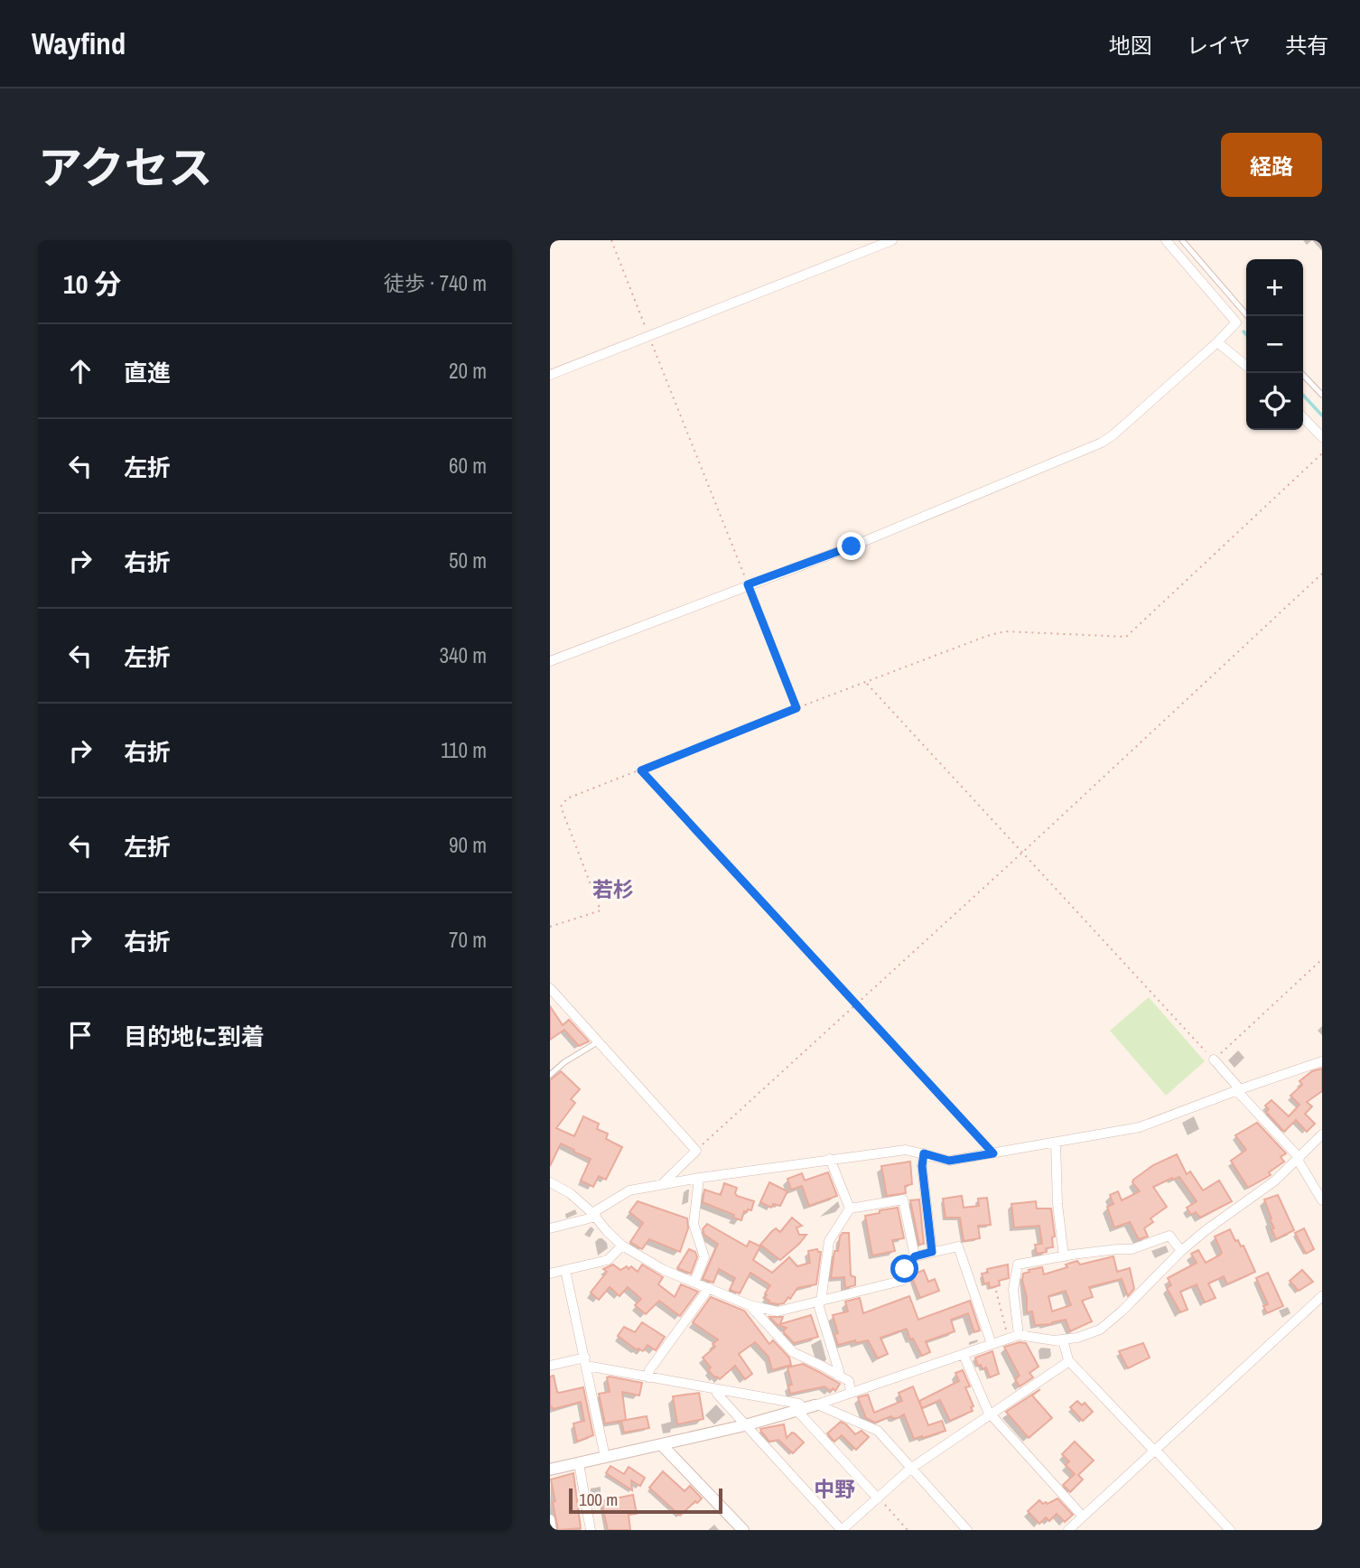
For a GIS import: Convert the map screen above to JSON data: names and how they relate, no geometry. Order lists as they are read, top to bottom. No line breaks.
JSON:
{"districts":["若杉","中野"],"scale_bar":"100 m","page":{"header":"Wayfind","nav":["地図","レイヤ","共有"],"title":"アクセス","buttons":"経路","heading":["10 分","徒歩 · 740 m"],"map_buttons":["+","−"],"list":[["直進","20 m"],["左折","60 m"],["右折","50 m"],["左折","340 m"],["右折","110 m"],["左折","90 m"],["右折","70 m"],"目的地に到着"],"scale":"100 m"}}
